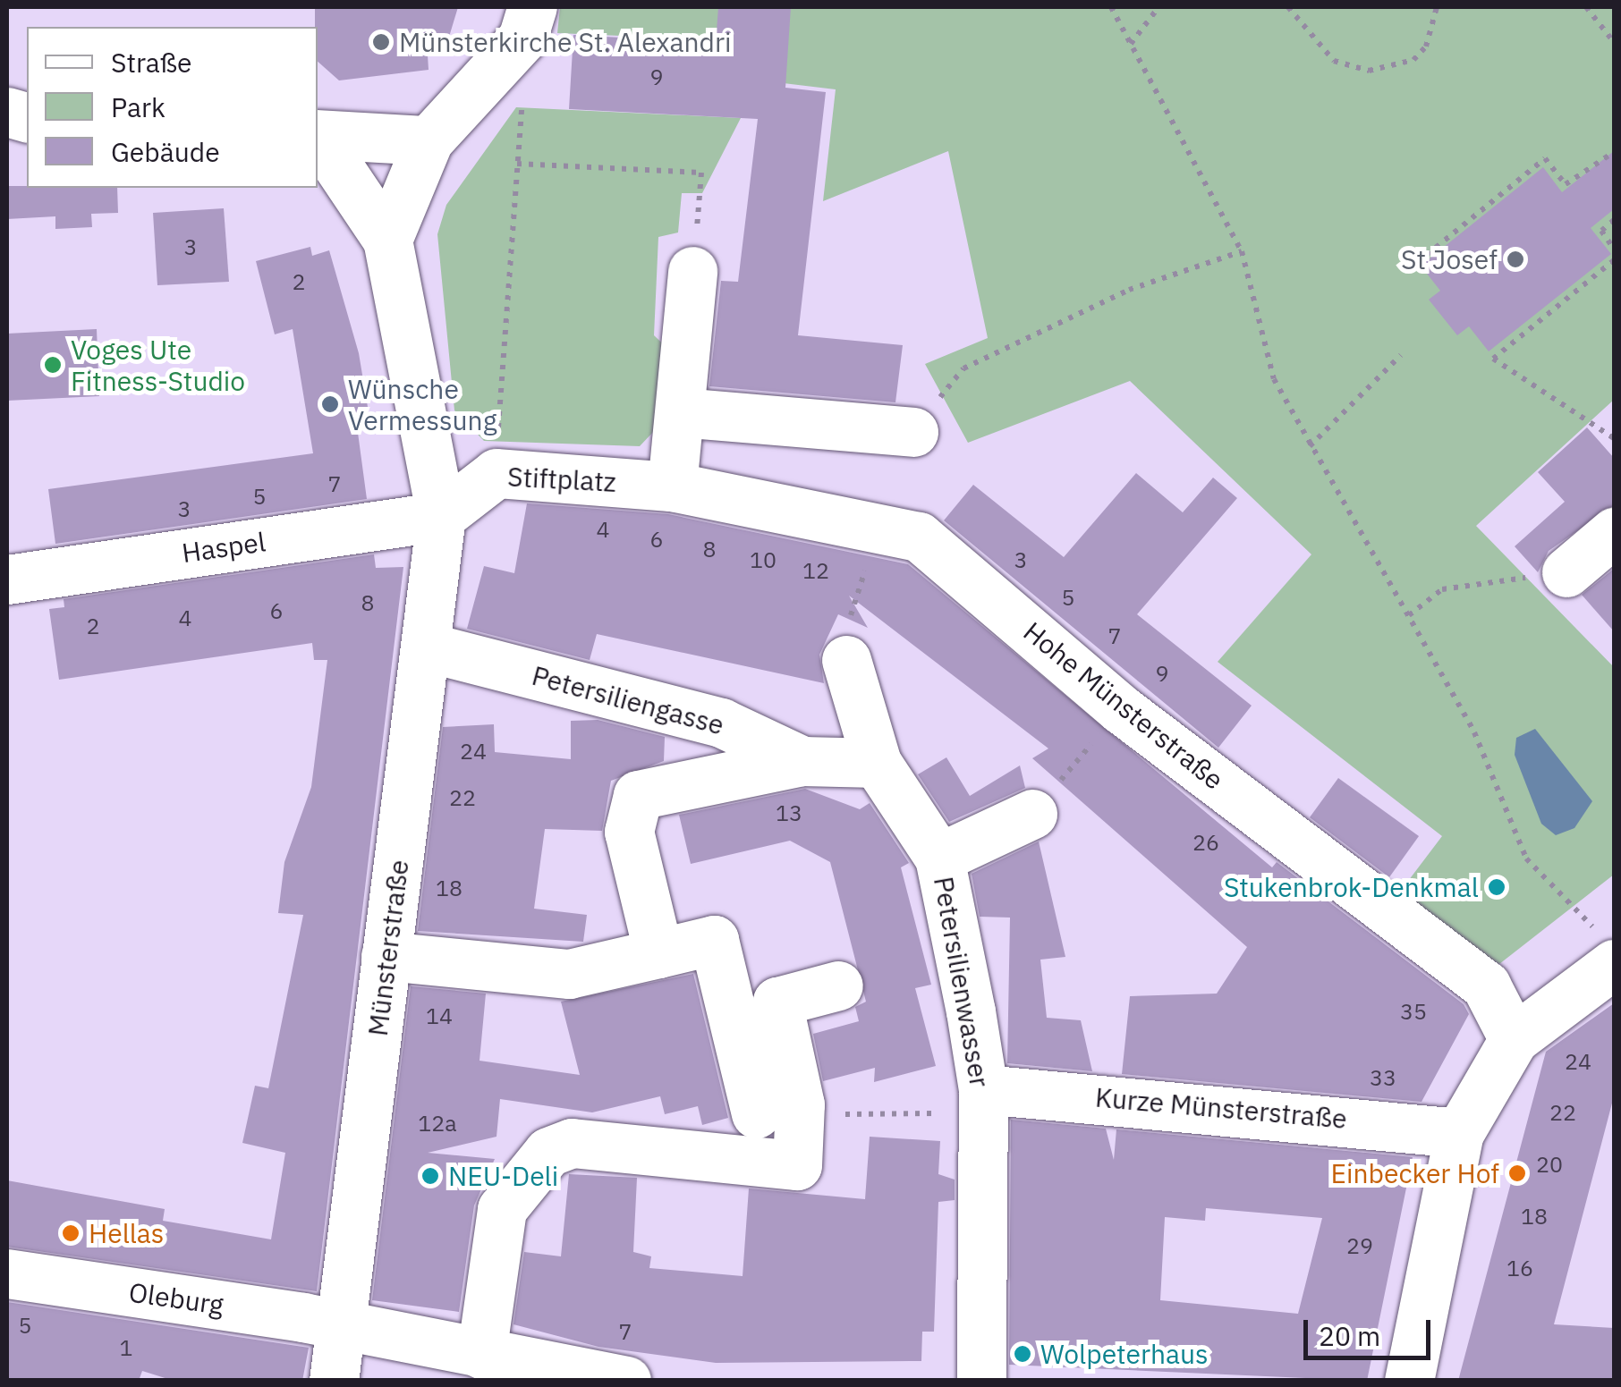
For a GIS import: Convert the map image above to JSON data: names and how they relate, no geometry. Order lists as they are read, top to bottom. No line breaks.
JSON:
{"streets":{"street":["Stiftplatz","Haspel","Petersiliengasse","Hohe Münsterstraße","Münsterstraße","Petersilienwasser","Kurze Münsterstraße","Oleburg"]},"crossings":[["Stiftplatz","Haspel"],["Stiftplatz","Hohe Münsterstraße"],["Stiftplatz","Münsterstraße"],["Haspel","Münsterstraße"],["Petersiliengasse","Münsterstraße"],["Petersiliengasse","Petersilienwasser"],["Münsterstraße","Oleburg"],["Petersilienwasser","Kurze Münsterstraße"]],"places":["Münsterkirche St. Alexandri","St Josef","Voges Ute Fitness-Studio","Wünsche Vermessung","Stukenbrok-Denkmal","Einbecker Hof","NEU-Deli","Hellas","Wolpeterhaus"],"house_numbers":["9","3","2","7","5","3","4","6","8","10","3","12","5","8","6","4","2","7","9","24","22","13","26","18","35","14","24","33","22","12a","20","18","29","16","5","7","1"],"legend":["Straße","Park","Gebäude"],"scale_bar":"20 m"}
